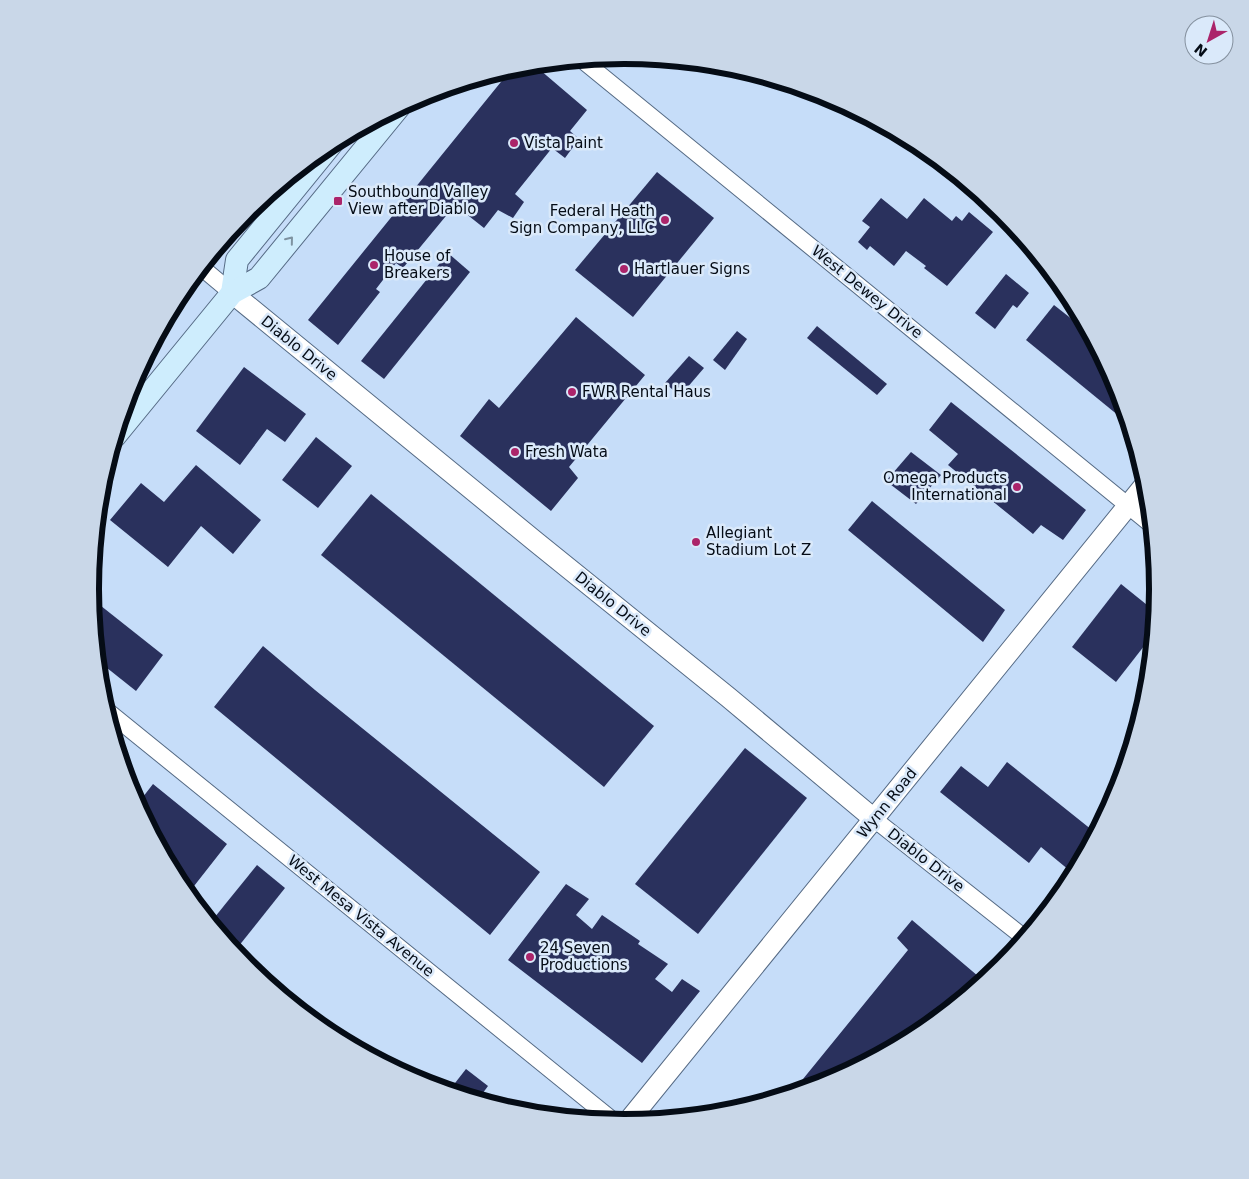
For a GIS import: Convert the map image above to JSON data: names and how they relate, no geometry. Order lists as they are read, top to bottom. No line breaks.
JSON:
{"streets":{"street":["West Dewey Drive","Diablo Drive","Wynn Road","West Mesa Vista Avenue"]},"crossings":[["West Dewey Drive","Wynn Road"],["Diablo Drive","Wynn Road"]],"places":{"other":["Vista Paint","Federal Heath Sign Company, LLC","House of Breakers","Hartlauer Signs","FWR Rental Haus","Fresh Wata","Omega Products International","Allegiant Stadium Lot Z","24 Seven Productions"],"transit":["Southbound Valley View after Diablo"]},"north":"bottom left"}
